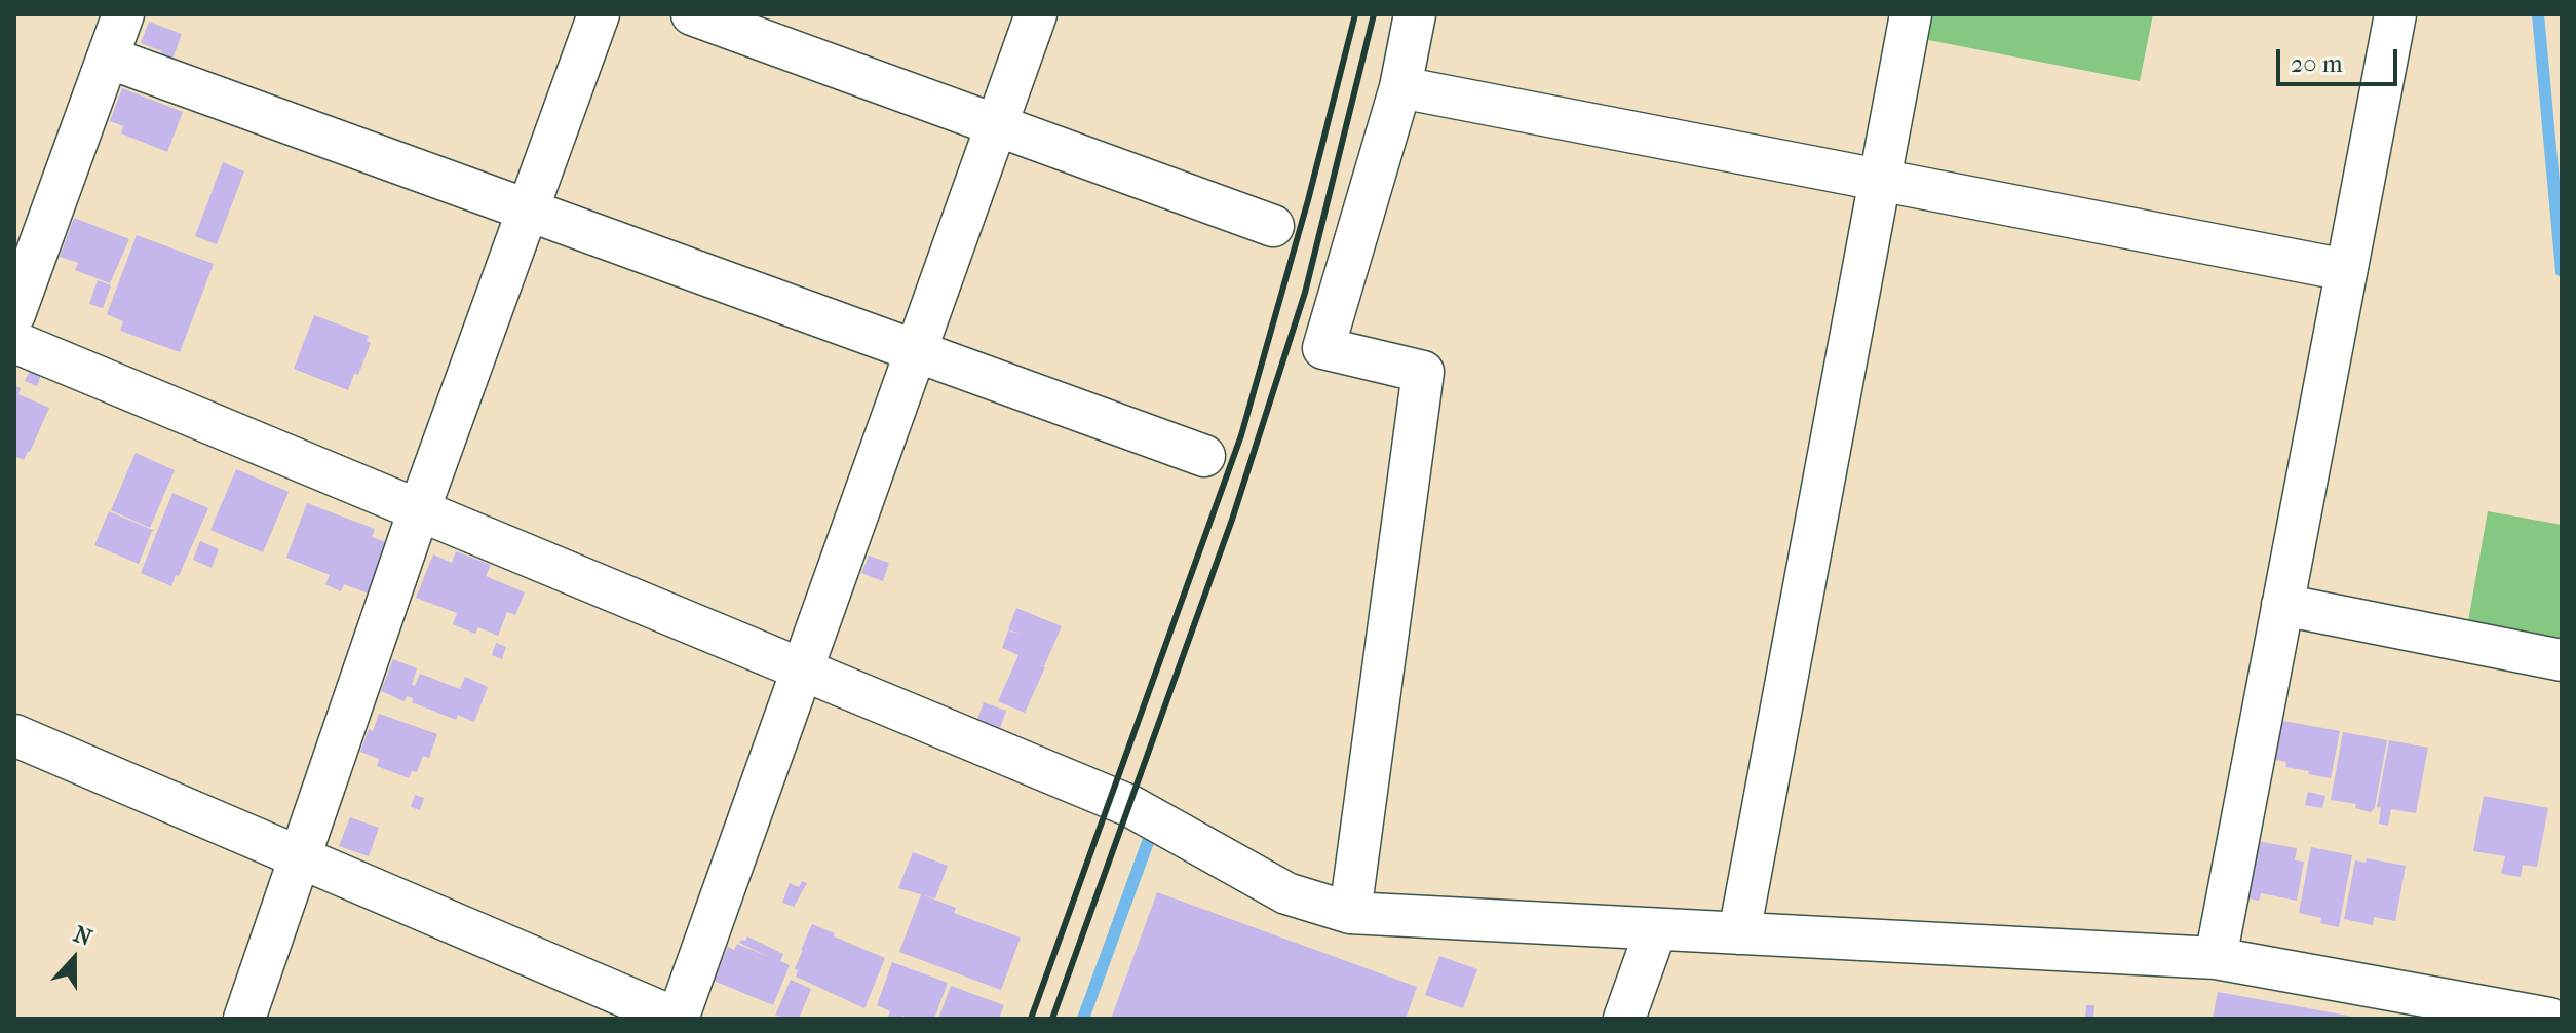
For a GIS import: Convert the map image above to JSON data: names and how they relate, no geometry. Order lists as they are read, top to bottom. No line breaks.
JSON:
{"scale_bar":"20 m","north":"top"}
